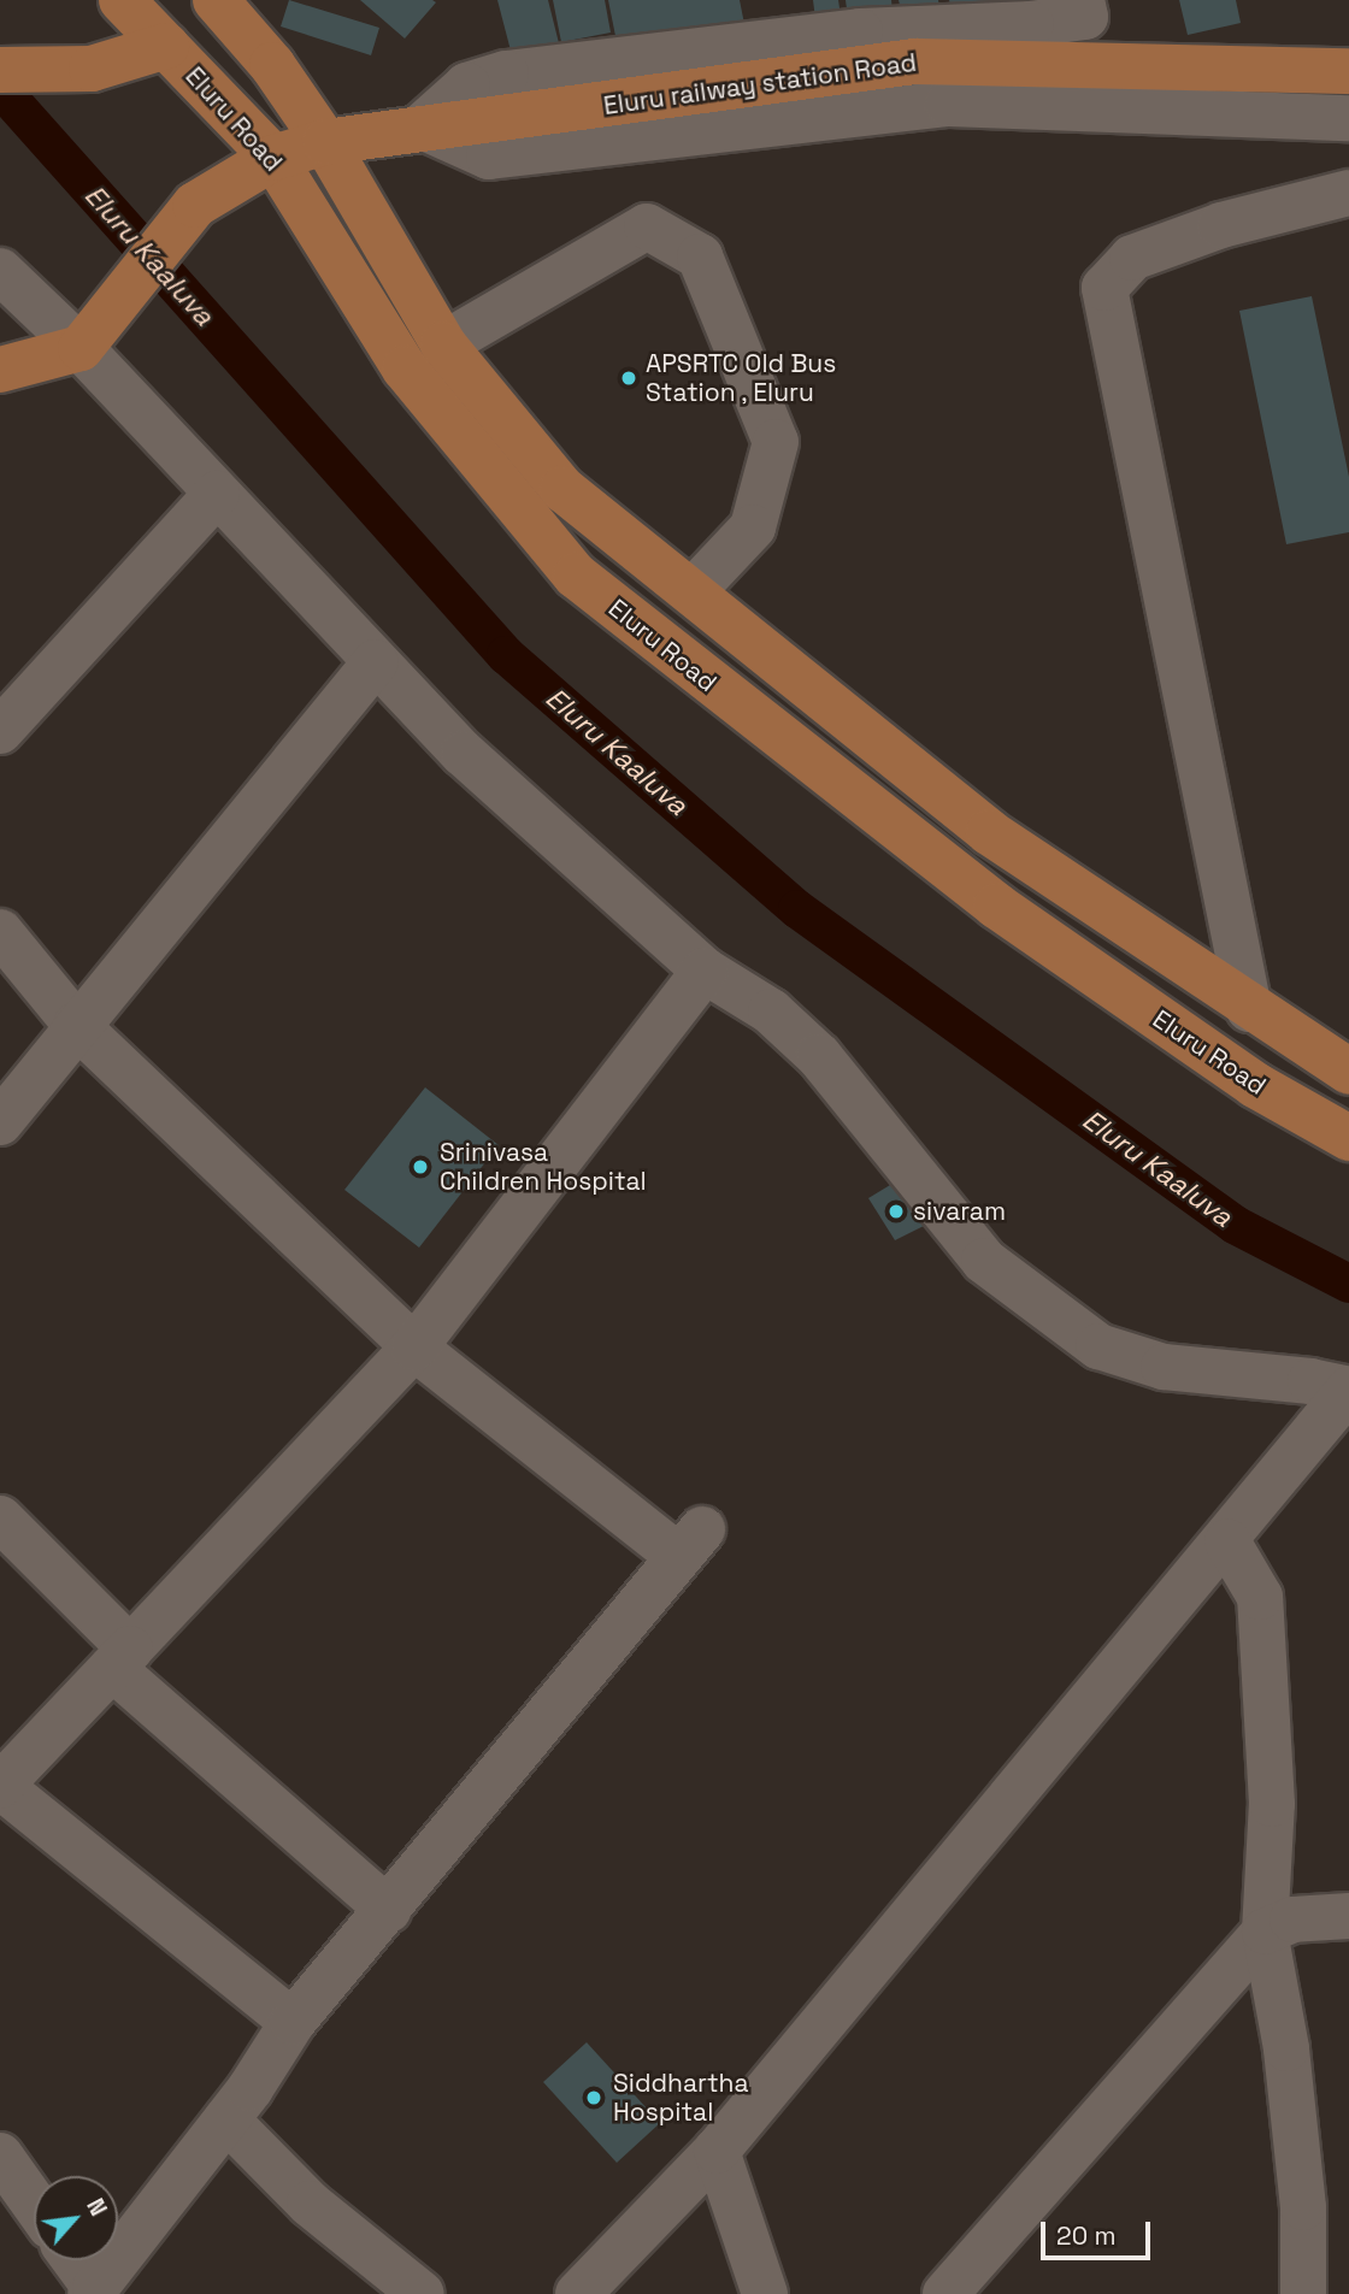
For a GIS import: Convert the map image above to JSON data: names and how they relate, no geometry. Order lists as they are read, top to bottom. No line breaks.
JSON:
{"streets":{"main road":["Eluru railway station Road","Eluru Road"]},"crossings":[["Eluru railway station Road","Eluru Road"]],"water":["Eluru Kaaluva"],"places":["APSRTC Old Bus Station , Eluru","Srinivasa Children Hospital","sivaram","Siddhartha Hospital"],"scale_bar":"20 m","north":"top right"}
